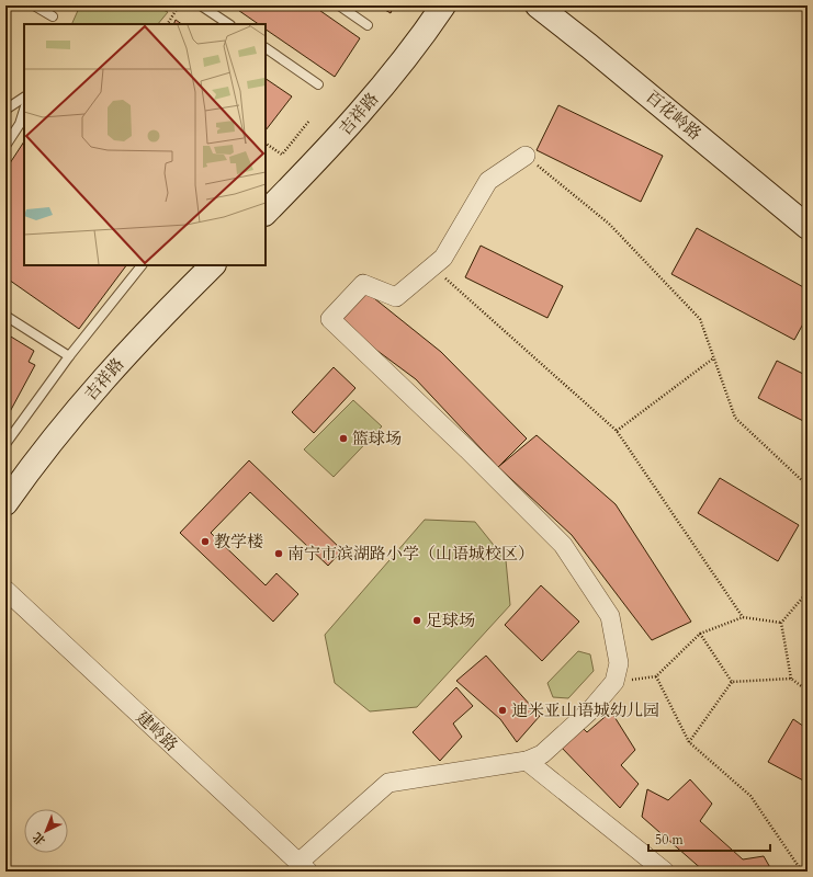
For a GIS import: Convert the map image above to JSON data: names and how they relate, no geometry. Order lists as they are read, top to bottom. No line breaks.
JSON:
{"streets":{"street":["吉祥路","百花岭路","建岭路"]},"places":["篮球场","教学楼","南宁市滨湖路小学（山语城校区）","足球场","迪米亚山语城幼儿园"],"scale_bar":"50 m","north":"bottom left"}
